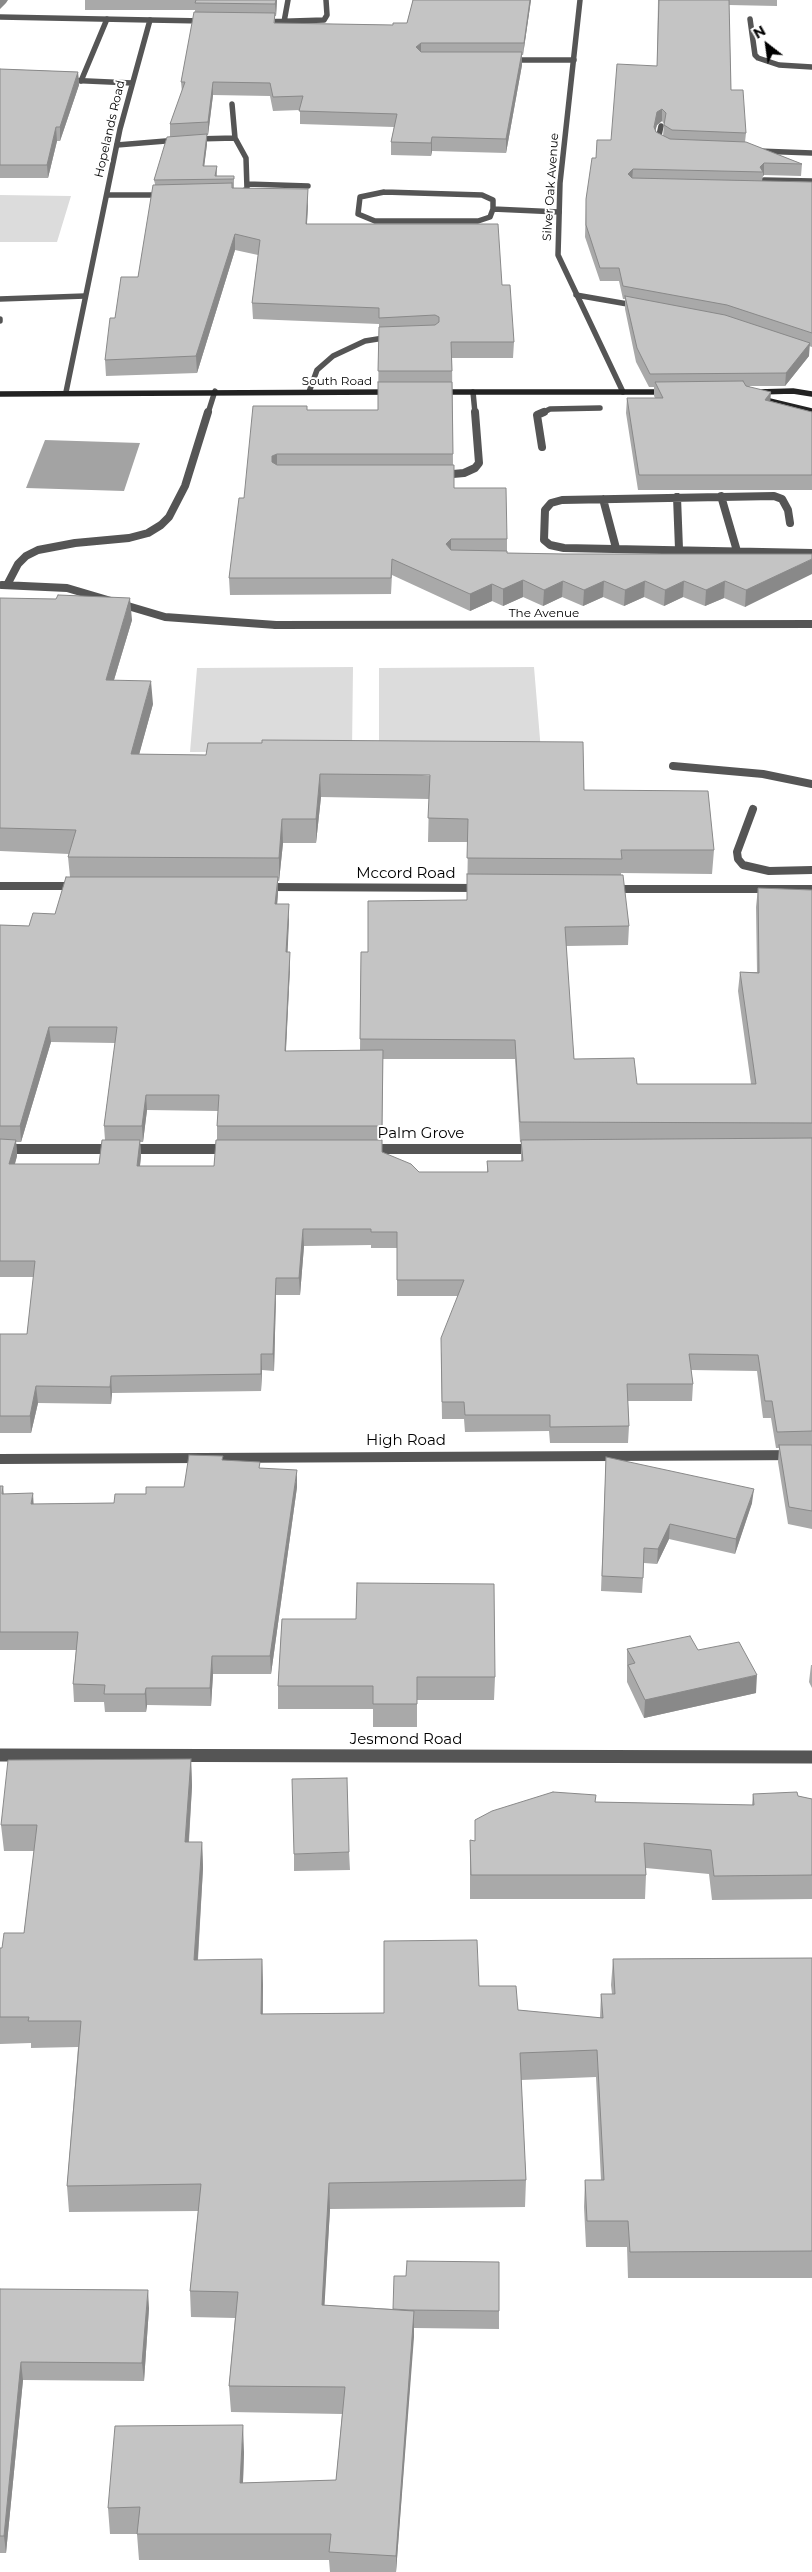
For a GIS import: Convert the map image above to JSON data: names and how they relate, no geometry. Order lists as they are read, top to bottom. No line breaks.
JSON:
{"streets":{"main road":["South Road"],"street":["Hopelands Road","Silver Oak Avenue","The Avenue","Mccord Road","Palm Grove","High Road","Jesmond Road"]},"crossings":[["Hopelands Road","South Road"]],"north":"top left"}
